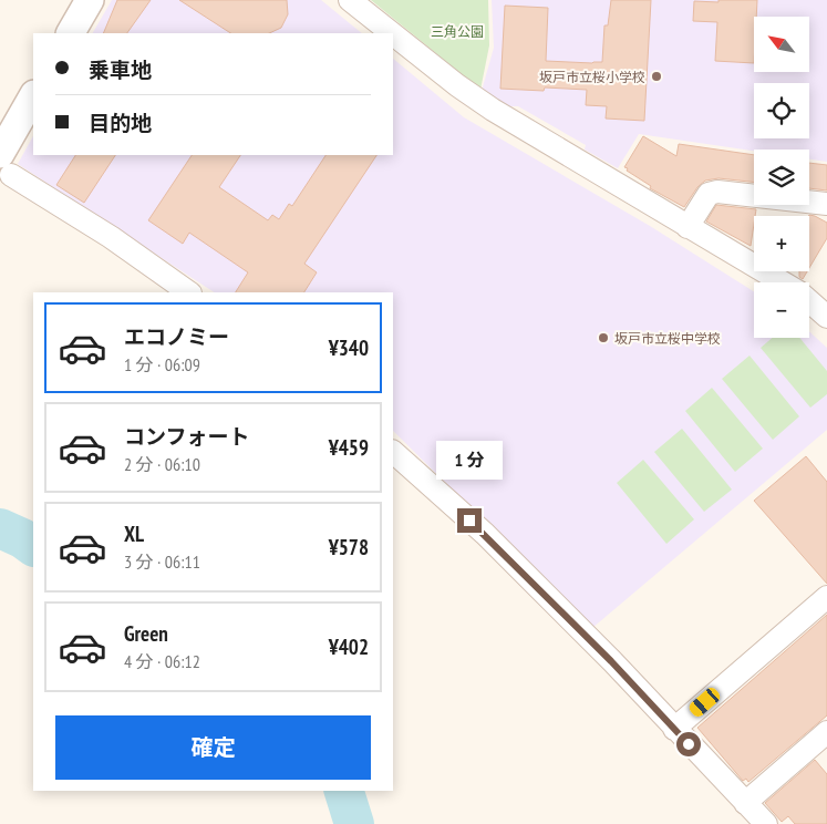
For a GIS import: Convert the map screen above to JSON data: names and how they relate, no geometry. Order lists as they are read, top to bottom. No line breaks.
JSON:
{"parks":["三角公園"],"places":["坂戸市立桜小学校","坂戸市立桜中学校"],"north":"top left","page":{"map_buttons":["+","−"],"banner":["乗車地","目的地"],"list":[{"name":"エコノミー","note":"1 分 · 06:09","value":"¥340"},{"name":"コンフォート","note":"2 分 · 06:10","value":"¥459"},{"name":"XL","note":"3 分 · 06:11","value":"¥578"},{"name":"Green","note":"4 分 · 06:12","value":"¥402"}],"bubble":"1 分","buttons":"確定"}}
